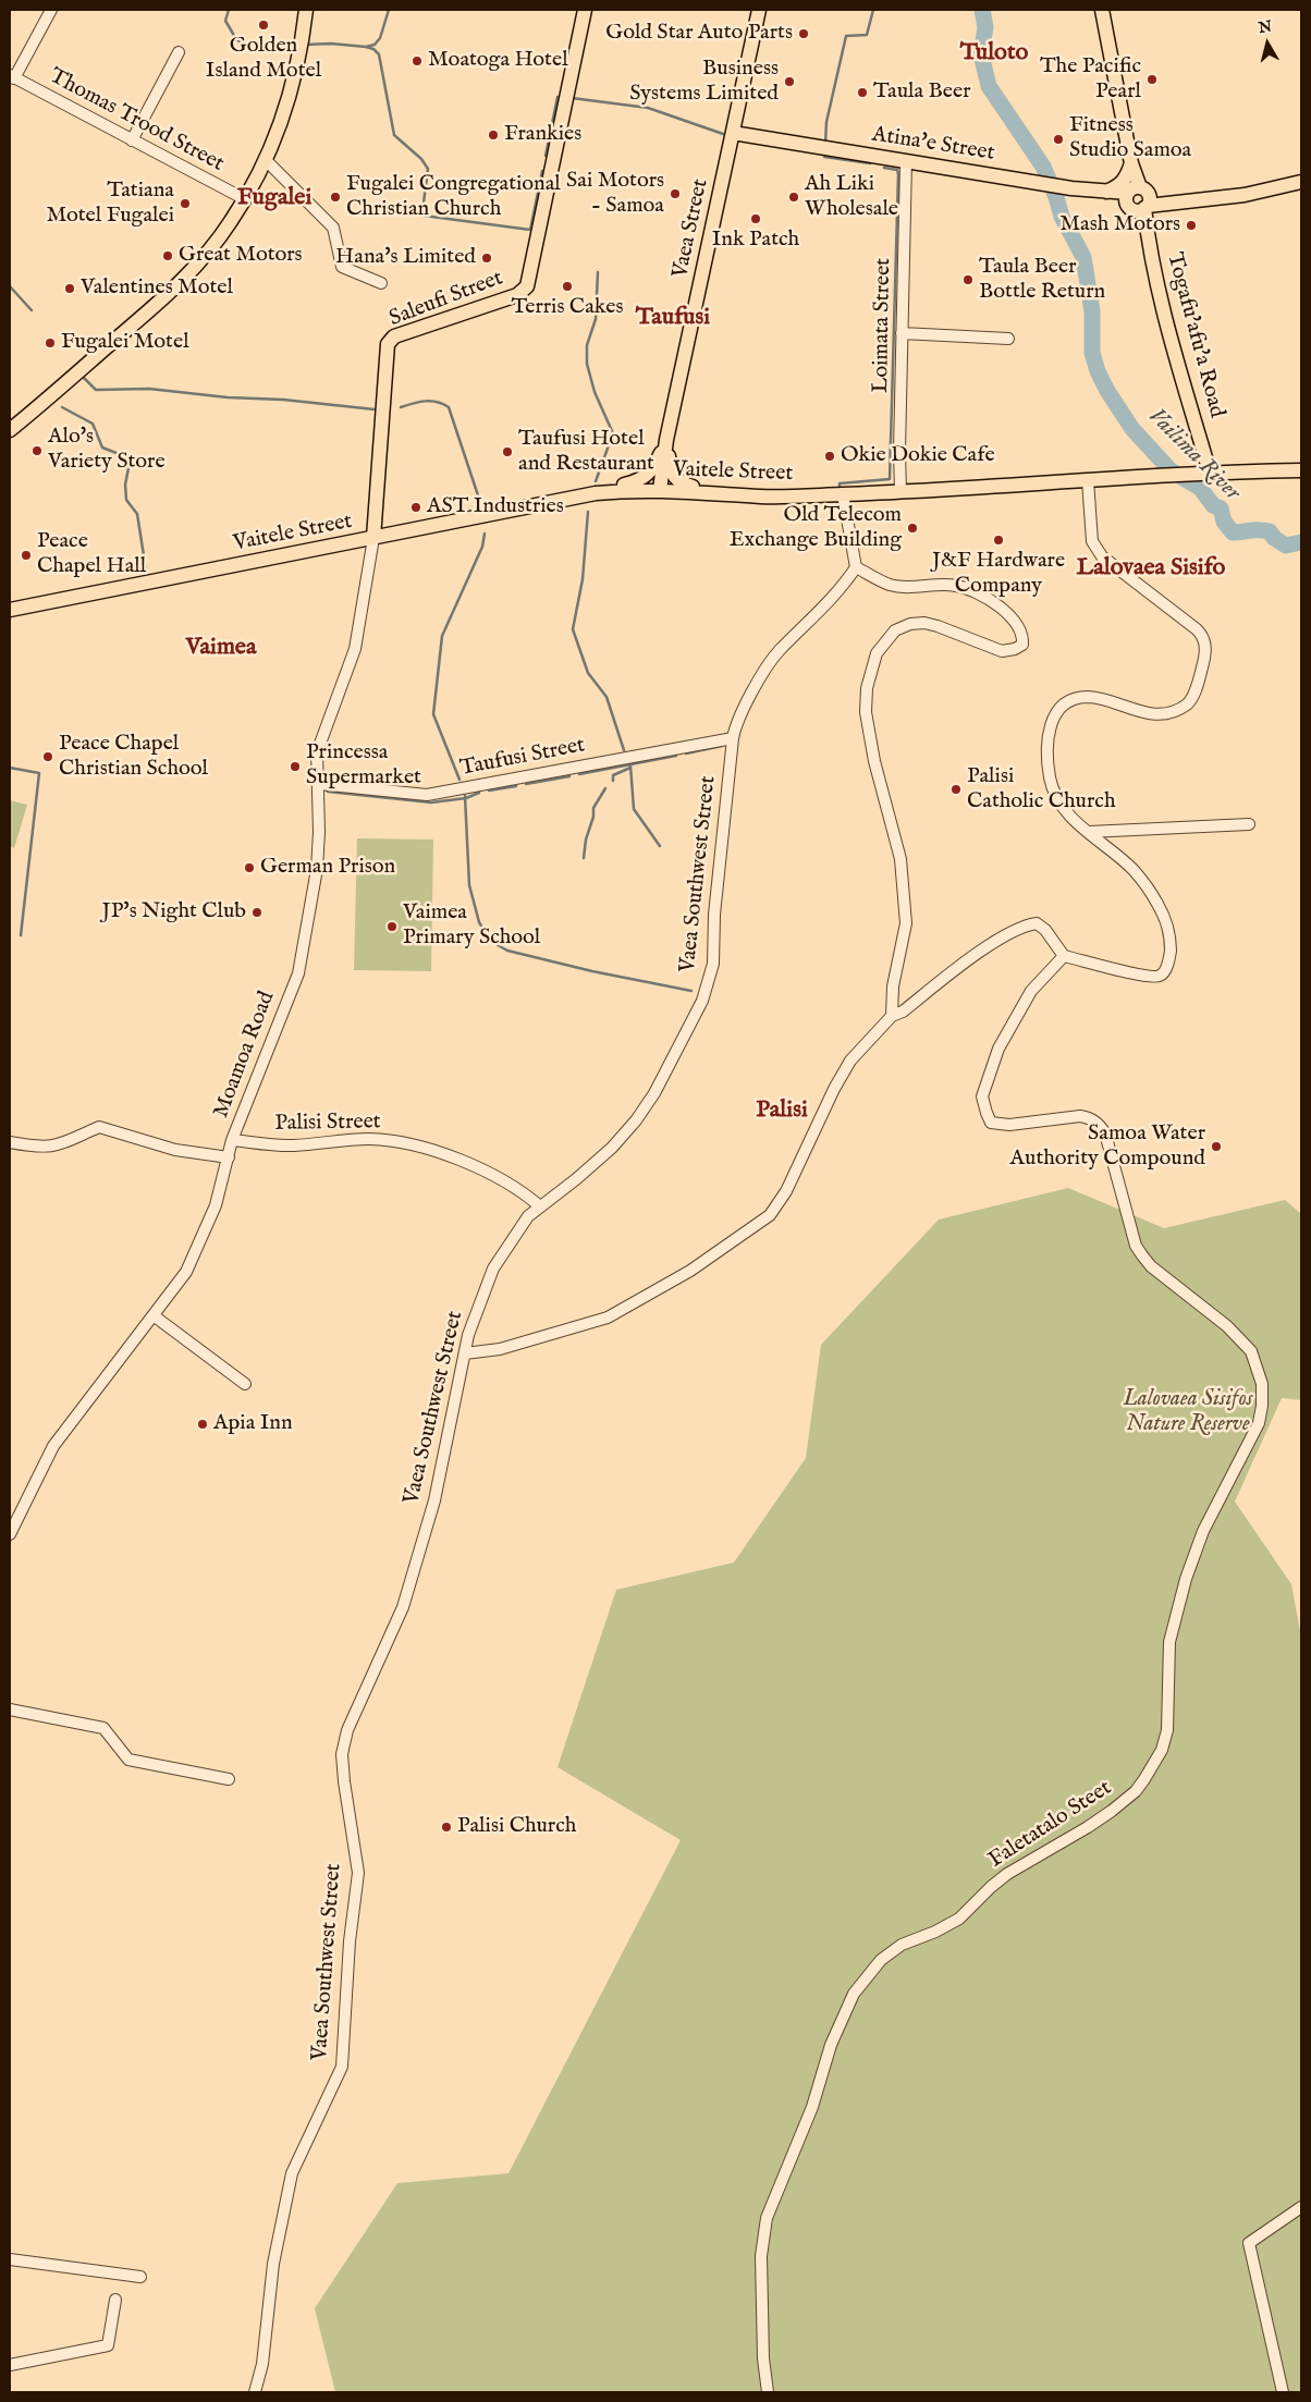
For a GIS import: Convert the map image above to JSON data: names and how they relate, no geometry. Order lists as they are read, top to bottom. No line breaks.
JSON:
{"streets":{"main road":["Atina'e Street","Vaea Street","Saleufi Street","Togafu'afu'a Road","Vaitele Street"],"street":["Thomas Trood Street","Loimata Street","Taufusi Street","Vaea Southwest Street","Moamoa Road","Palisi Street","Faletatalo Steet"]},"crossings":[["Atina'e Street","Vaea Street"],["Atina'e Street","Loimata Street"],["Atina'e Street","Togafu'afu'a Road"],["Vaea Street","Vaitele Street"],["Saleufi Street","Vaitele Street"],["Saleufi Street","Moamoa Road"],["Loimata Street","Vaitele Street"],["Togafu'afu'a Road","Vaitele Street"],["Vaitele Street","Moamoa Road"],["Taufusi Street","Vaea Southwest Street"],["Taufusi Street","Moamoa Road"],["Vaea Southwest Street","Palisi Street"],["Moamoa Road","Palisi Street"]],"districts":["Tuloto","Fugalei","Taufusi","Lalovaea Sisifo","Vaimea","Palisi"],"water":["Vailima River"],"parks":["Lalovaea Sisifos Nature Reserve"],"places":["Golden Island Motel","Gold Star Auto Parts","Moatoga Hotel","The Pacific Pearl","Business Systems Limited","Taula Beer","Frankies","Fitness Studio Samoa","Sai Motors - Samoa","Fugalei Congregational Christian Church","Ah Liki Wholesale","Tatiana Motel Fugalei","Ink Patch","Mash Motors","Great Motors","Hana's Limited","Taula Beer Bottle Return","Terris Cakes","Valentines Motel","Fugalei Motel","Alo's Variety Store","Taufusi Hotel and Restaurant","Okie Dokie Cafe","AST Industries","Old Telecom Exchange Building","J&F Hardware Company","Peace Chapel Hall","Peace Chapel Christian School","Princessa Supermarket","Palisi Catholic Church","German Prison","JP's Night Club","Vaimea Primary School","Samoa Water Authority Compound","Apia Inn","Palisi Church"],"north":"top"}
